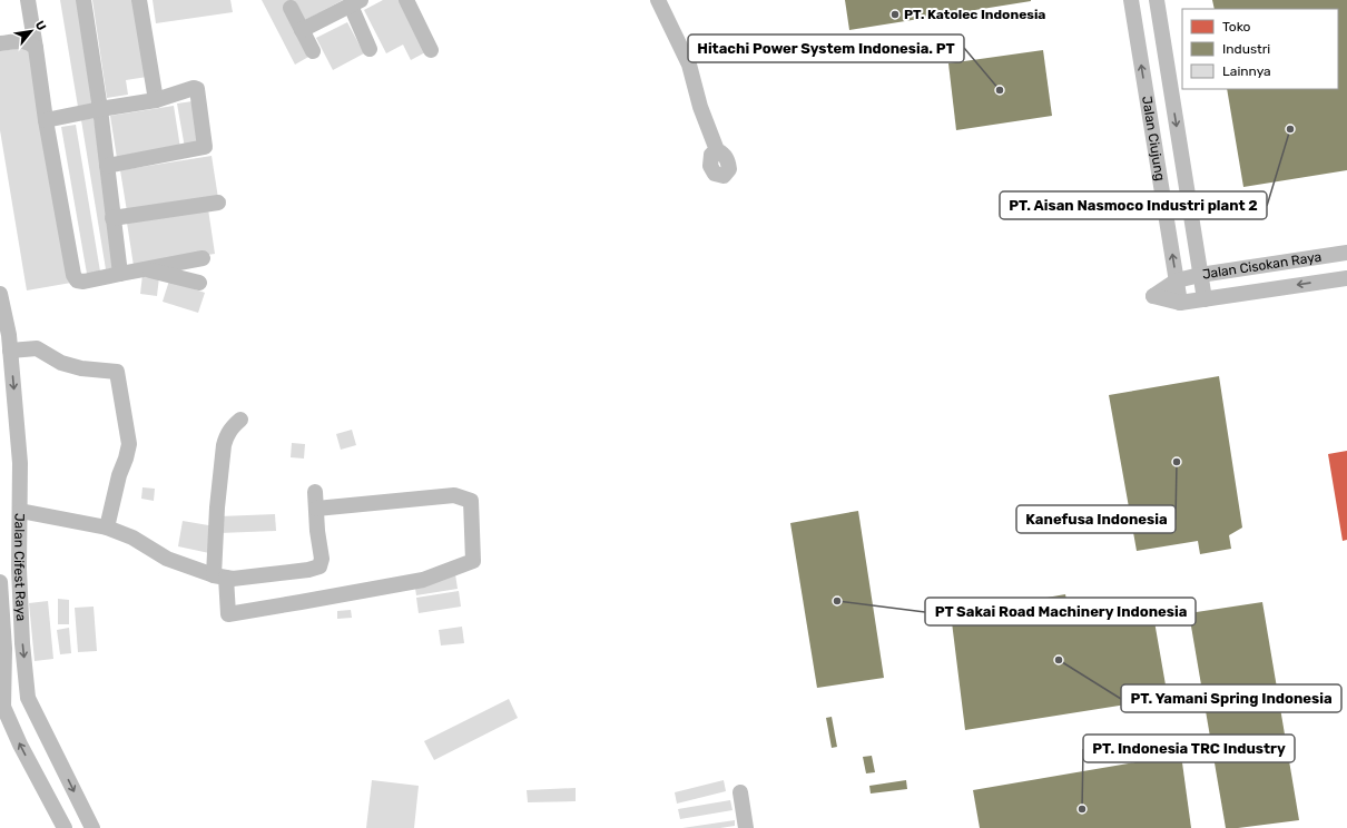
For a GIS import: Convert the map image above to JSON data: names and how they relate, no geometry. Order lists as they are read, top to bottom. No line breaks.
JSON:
{"streets":{"street":["Jalan Ciujung","Jalan Cisokan Raya","Jalan Cifest Raya"]},"crossings":[["Jalan Ciujung","Jalan Cisokan Raya"]],"places":["PT. Katolec Indonesia","Hitachi Power System Indonesia. PT","PT. Aisan Nasmoco Industri plant 2","Kanefusa Indonesia","PT Sakai Road Machinery Indonesia","PT. Yamani Spring Indonesia","PT. Indonesia TRC Industry"],"legend":["Toko","Industri","Lainnya"],"north":"top right"}
